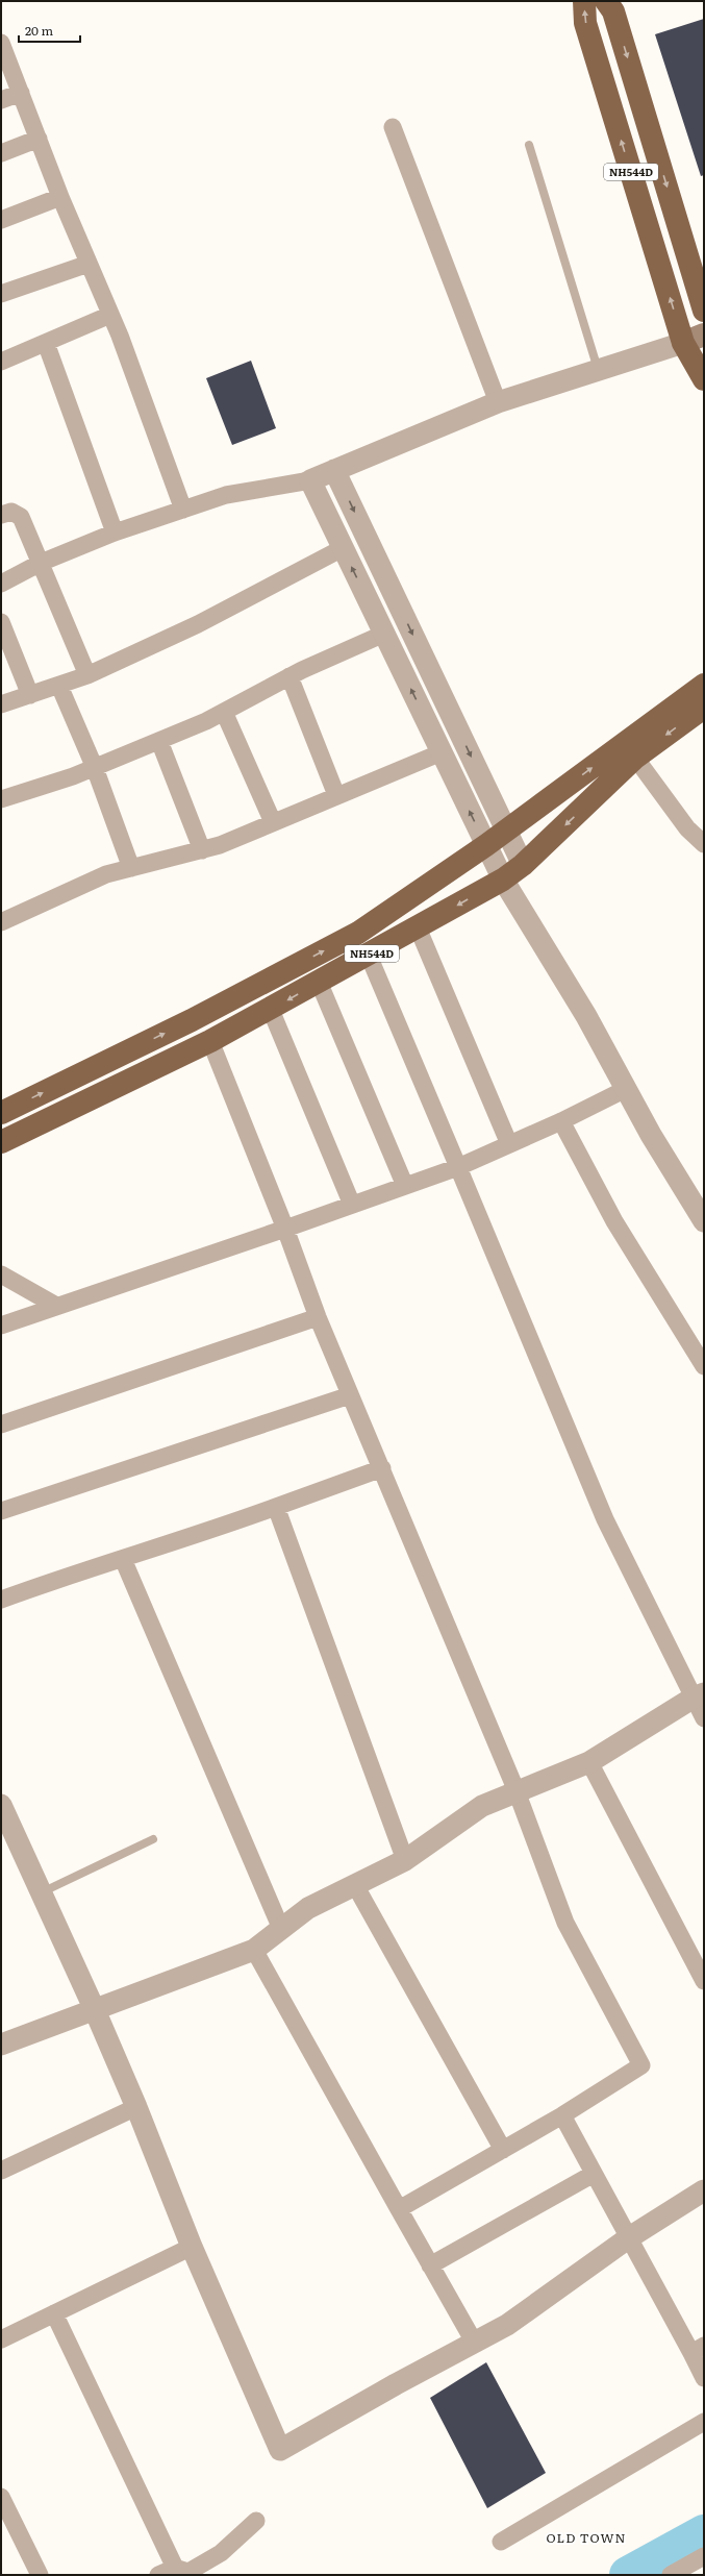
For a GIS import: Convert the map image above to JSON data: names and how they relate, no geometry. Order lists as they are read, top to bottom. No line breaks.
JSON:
{"streets":{"highway":["NH544D"]},"districts":["OLD TOWN"],"scale_bar":"20 m"}
